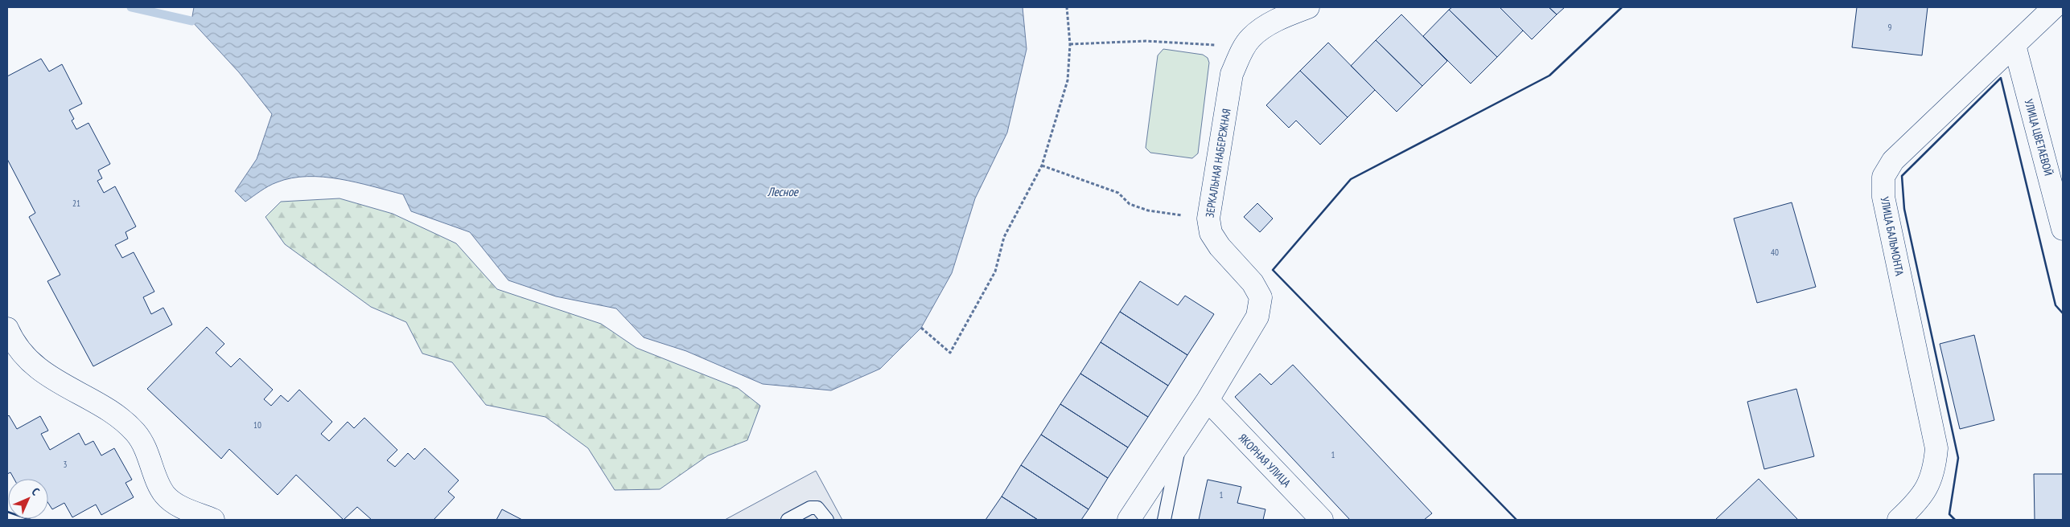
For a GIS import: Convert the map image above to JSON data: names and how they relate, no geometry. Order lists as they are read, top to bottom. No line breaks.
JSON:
{"streets":{"street":["УЛИЦА ЦВЕТАЕВОЙ","ЗЕРКАЛЬНАЯ НАБЕРЕЖНАЯ","УЛИЦА БАЛЬМОНТА","ЯКОРНАЯ УЛИЦА"]},"crossings":[["УЛИЦА ЦВЕТАЕВОЙ","УЛИЦА БАЛЬМОНТА"],["ЗЕРКАЛЬНАЯ НАБЕРЕЖНАЯ","ЯКОРНАЯ УЛИЦА"]],"water":["Лесное"],"house_numbers":["9","21","40","10","1","3","1"],"north":"top right"}
